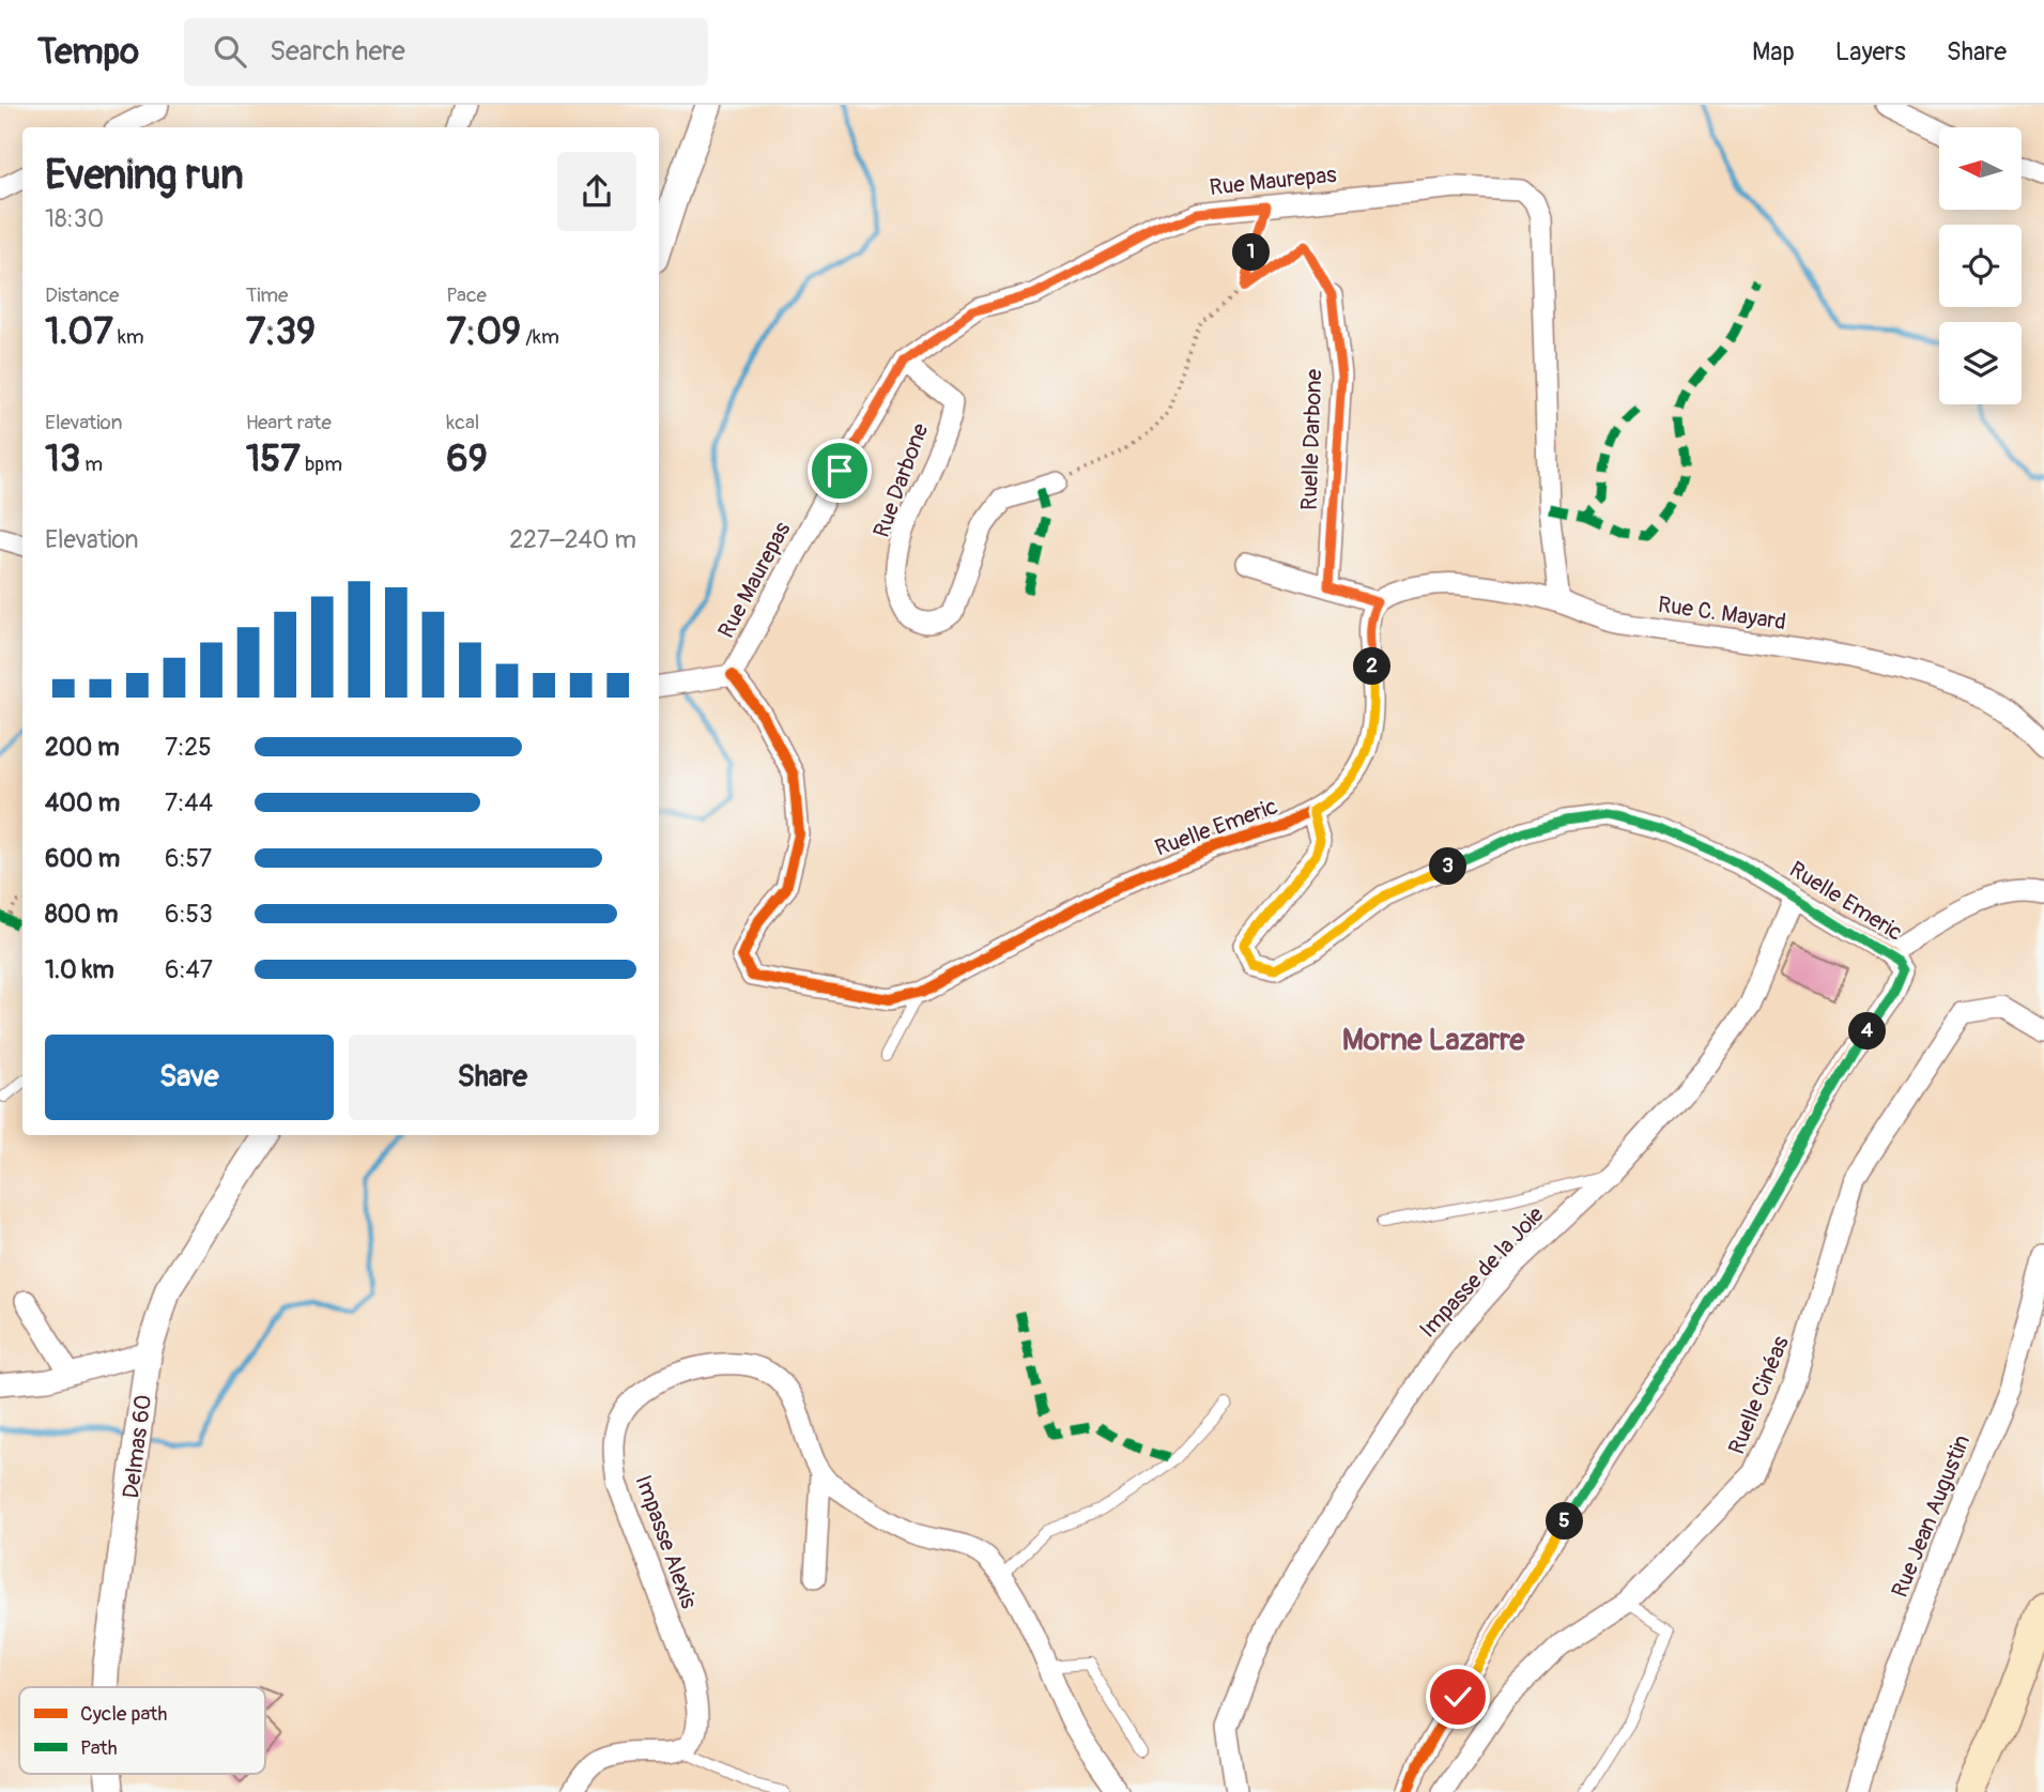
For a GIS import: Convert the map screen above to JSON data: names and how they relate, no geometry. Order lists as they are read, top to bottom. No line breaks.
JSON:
{"streets":{"street":["Rue Maurepas","Ruelle Darbone","Rue Darbone","Rue C. Mayard","Ruelle Emeric","Impasse de la Joie","Ruelle Cinéas","Delmas 60","Rue Jean Augustin","Impasse Alexis"]},"crossings":[["Rue Maurepas","Rue Darbone"],["Rue Maurepas","Rue C. Mayard"],["Rue Maurepas","Ruelle Emeric"],["Ruelle Emeric","Impasse de la Joie"]],"districts":["Morne Lazarre"],"legend":["Cycle path","Path"],"north":"left","page":{"header":"Tempo","search":"Search here","nav":["Map","Layers","Share"],"heading":["Evening run","18:30"],"pins":["1","2","3","4","5"],"stats":[["Distance","1.07 km"],["Time","7:39"],["Pace","7:09 /km"],["Elevation","13 m"],["Heart rate","157 bpm"],["kcal","69"]],"chart":["Elevation","227–240 m"],"list":[{"name":"200 m","note":"7:25"},{"name":"400 m","note":"7:44"},{"name":"600 m","note":"6:57"},{"name":"800 m","note":"6:53"},{"name":"1.0 km","note":"6:47"}],"buttons":["Save","Share"]}}
